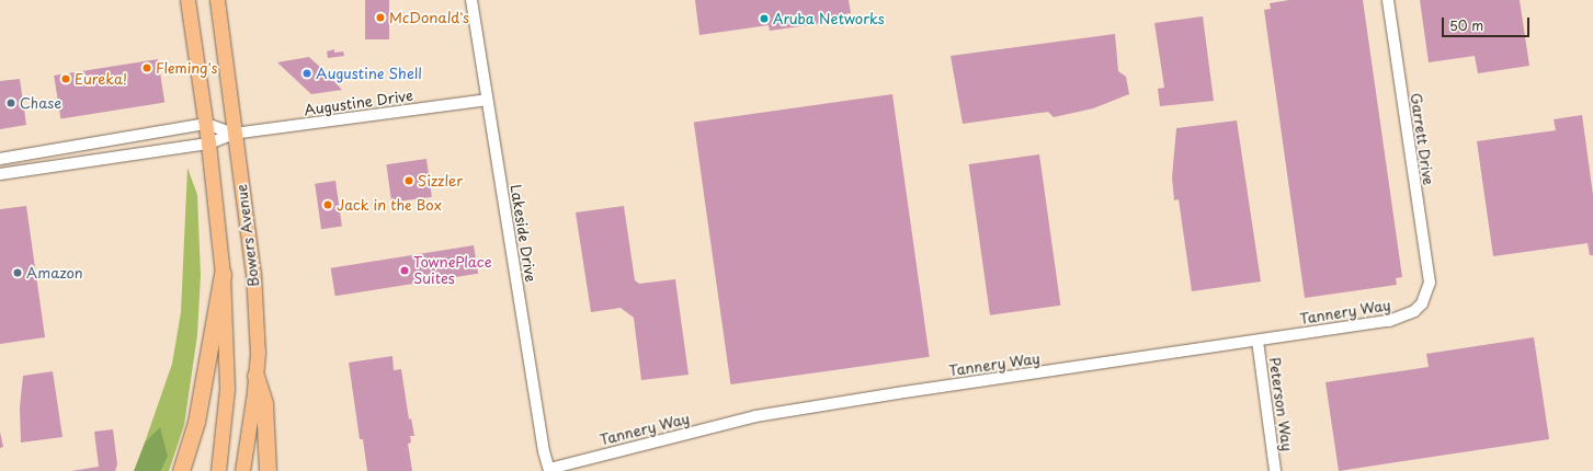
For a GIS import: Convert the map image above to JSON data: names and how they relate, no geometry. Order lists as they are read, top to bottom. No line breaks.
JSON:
{"streets":{"main road":["Bowers Avenue"],"street":["Augustine Drive","Garrett Drive","Lakeside Drive","Tannery Way","Peterson Way"]},"crossings":[["Augustine Drive","Lakeside Drive"],["Augustine Drive","Bowers Avenue"],["Garrett Drive","Tannery Way"],["Lakeside Drive","Tannery Way"],["Tannery Way","Peterson Way"]],"places":["McDonald's","Aruba Networks","Fleming's","Augustine Shell","Eureka!","Chase","Sizzler","Jack in the Box","TownePlace Suites","Amazon"],"scale_bar":"50 m"}
